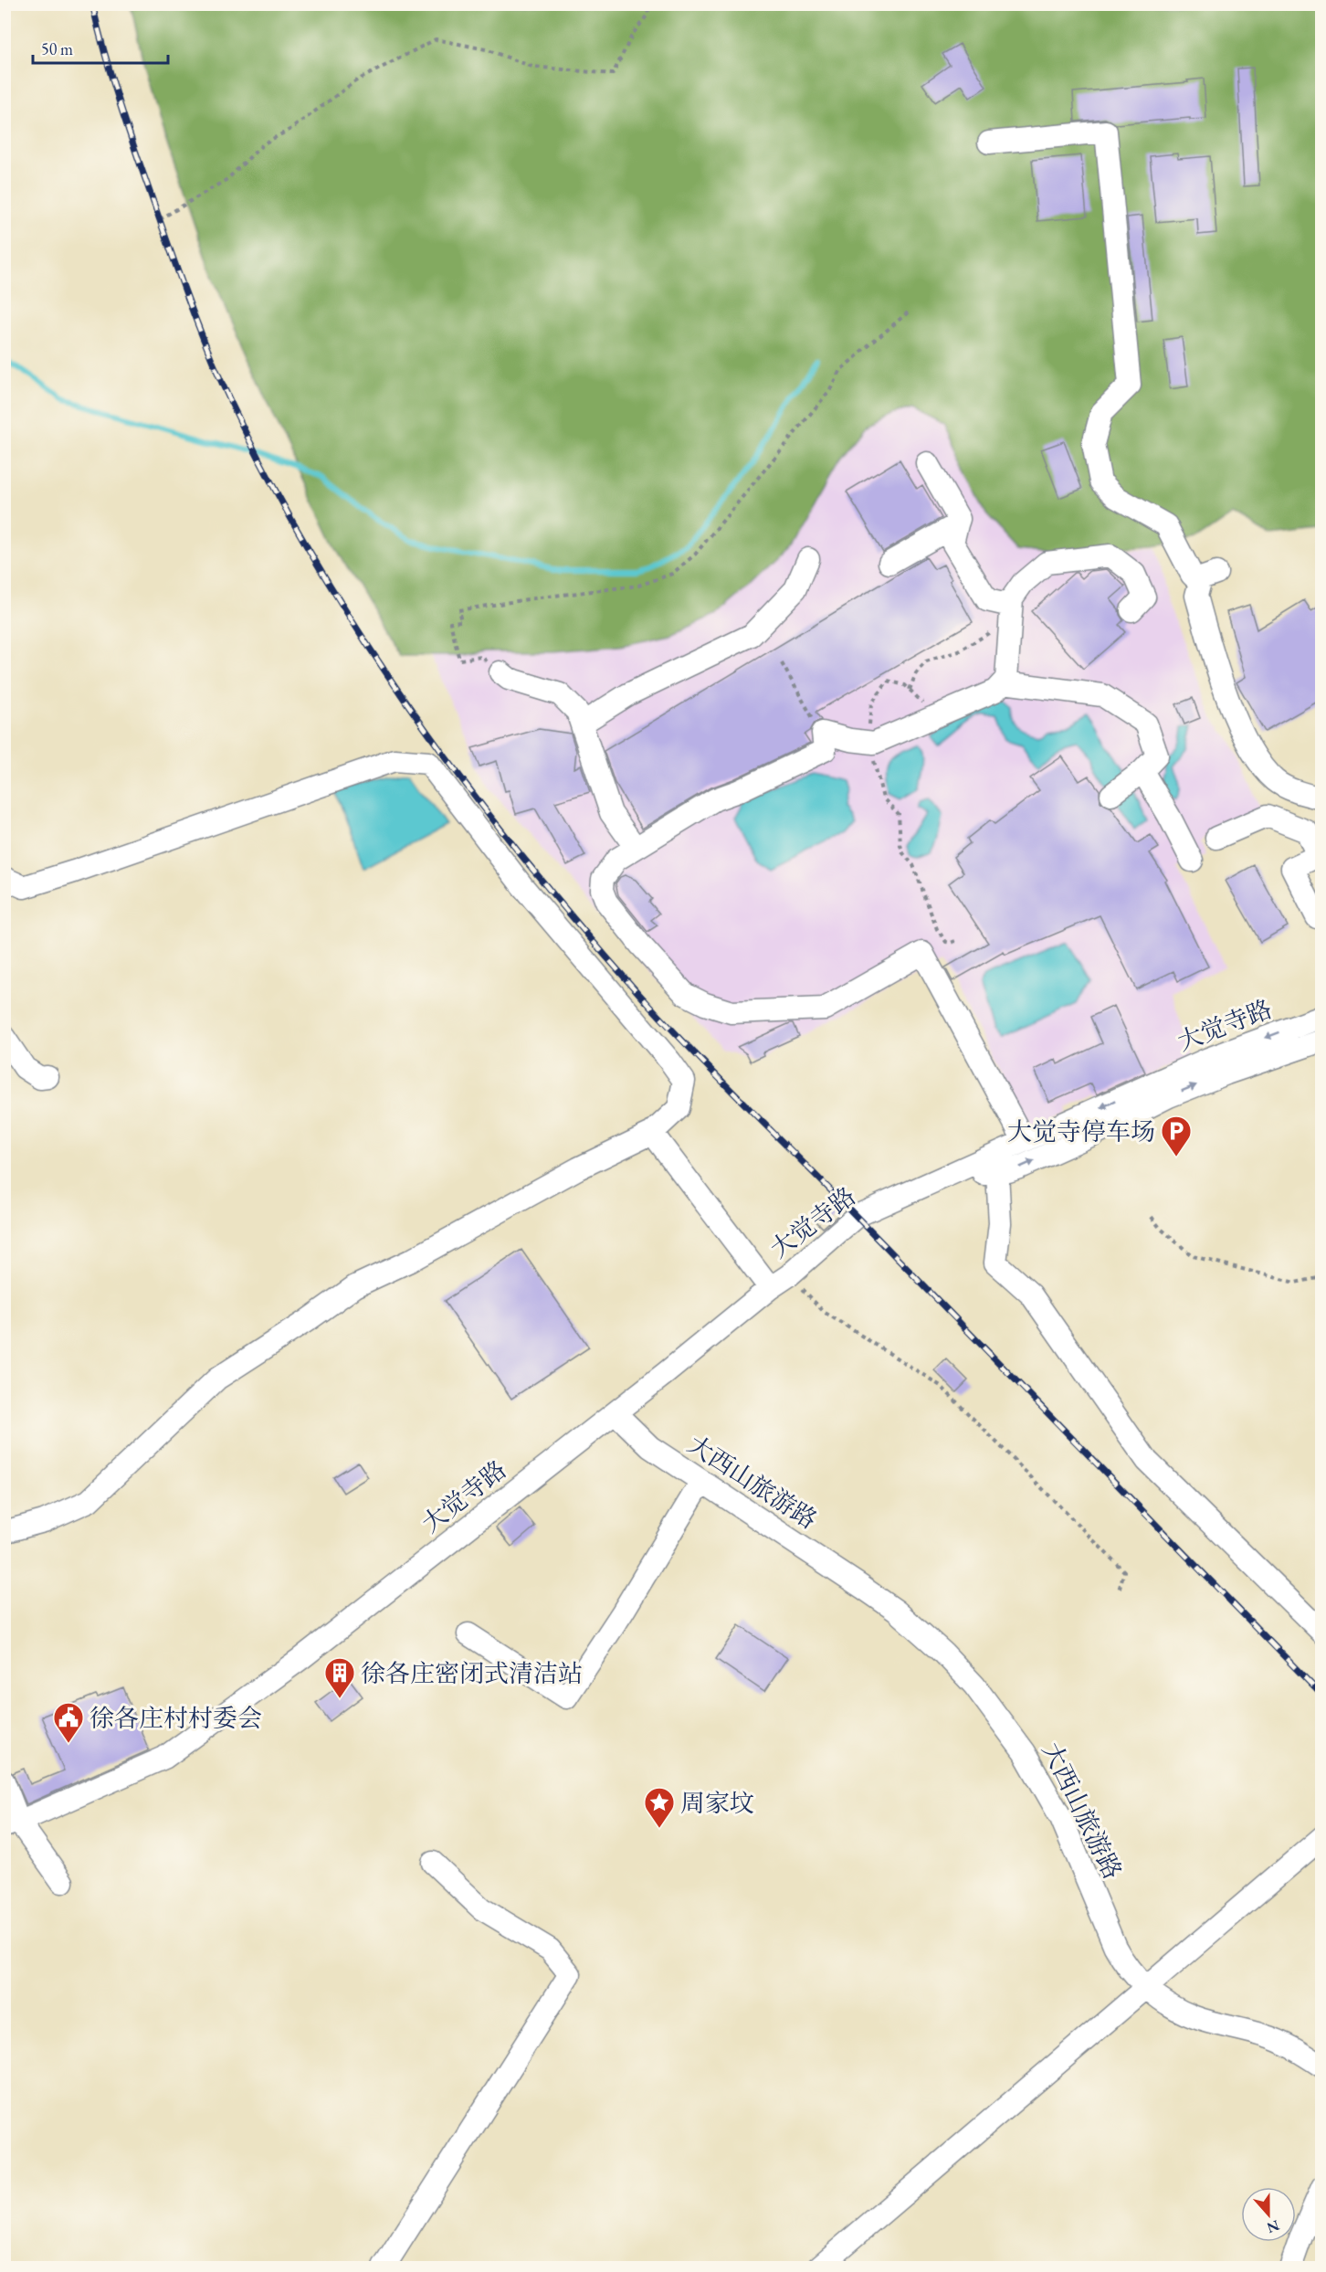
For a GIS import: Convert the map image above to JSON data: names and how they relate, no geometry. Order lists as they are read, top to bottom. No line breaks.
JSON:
{"streets":{"street":["大觉寺路","大西山旅游路"]},"crossings":[["大觉寺路","大西山旅游路"]],"places":{"parking":["大觉寺停车场"],"building":["徐各庄密闭式清洁站"],"public building":["徐各庄村村委会"],"place":["周家坟"]},"scale_bar":"50 m","north":"bottom"}
